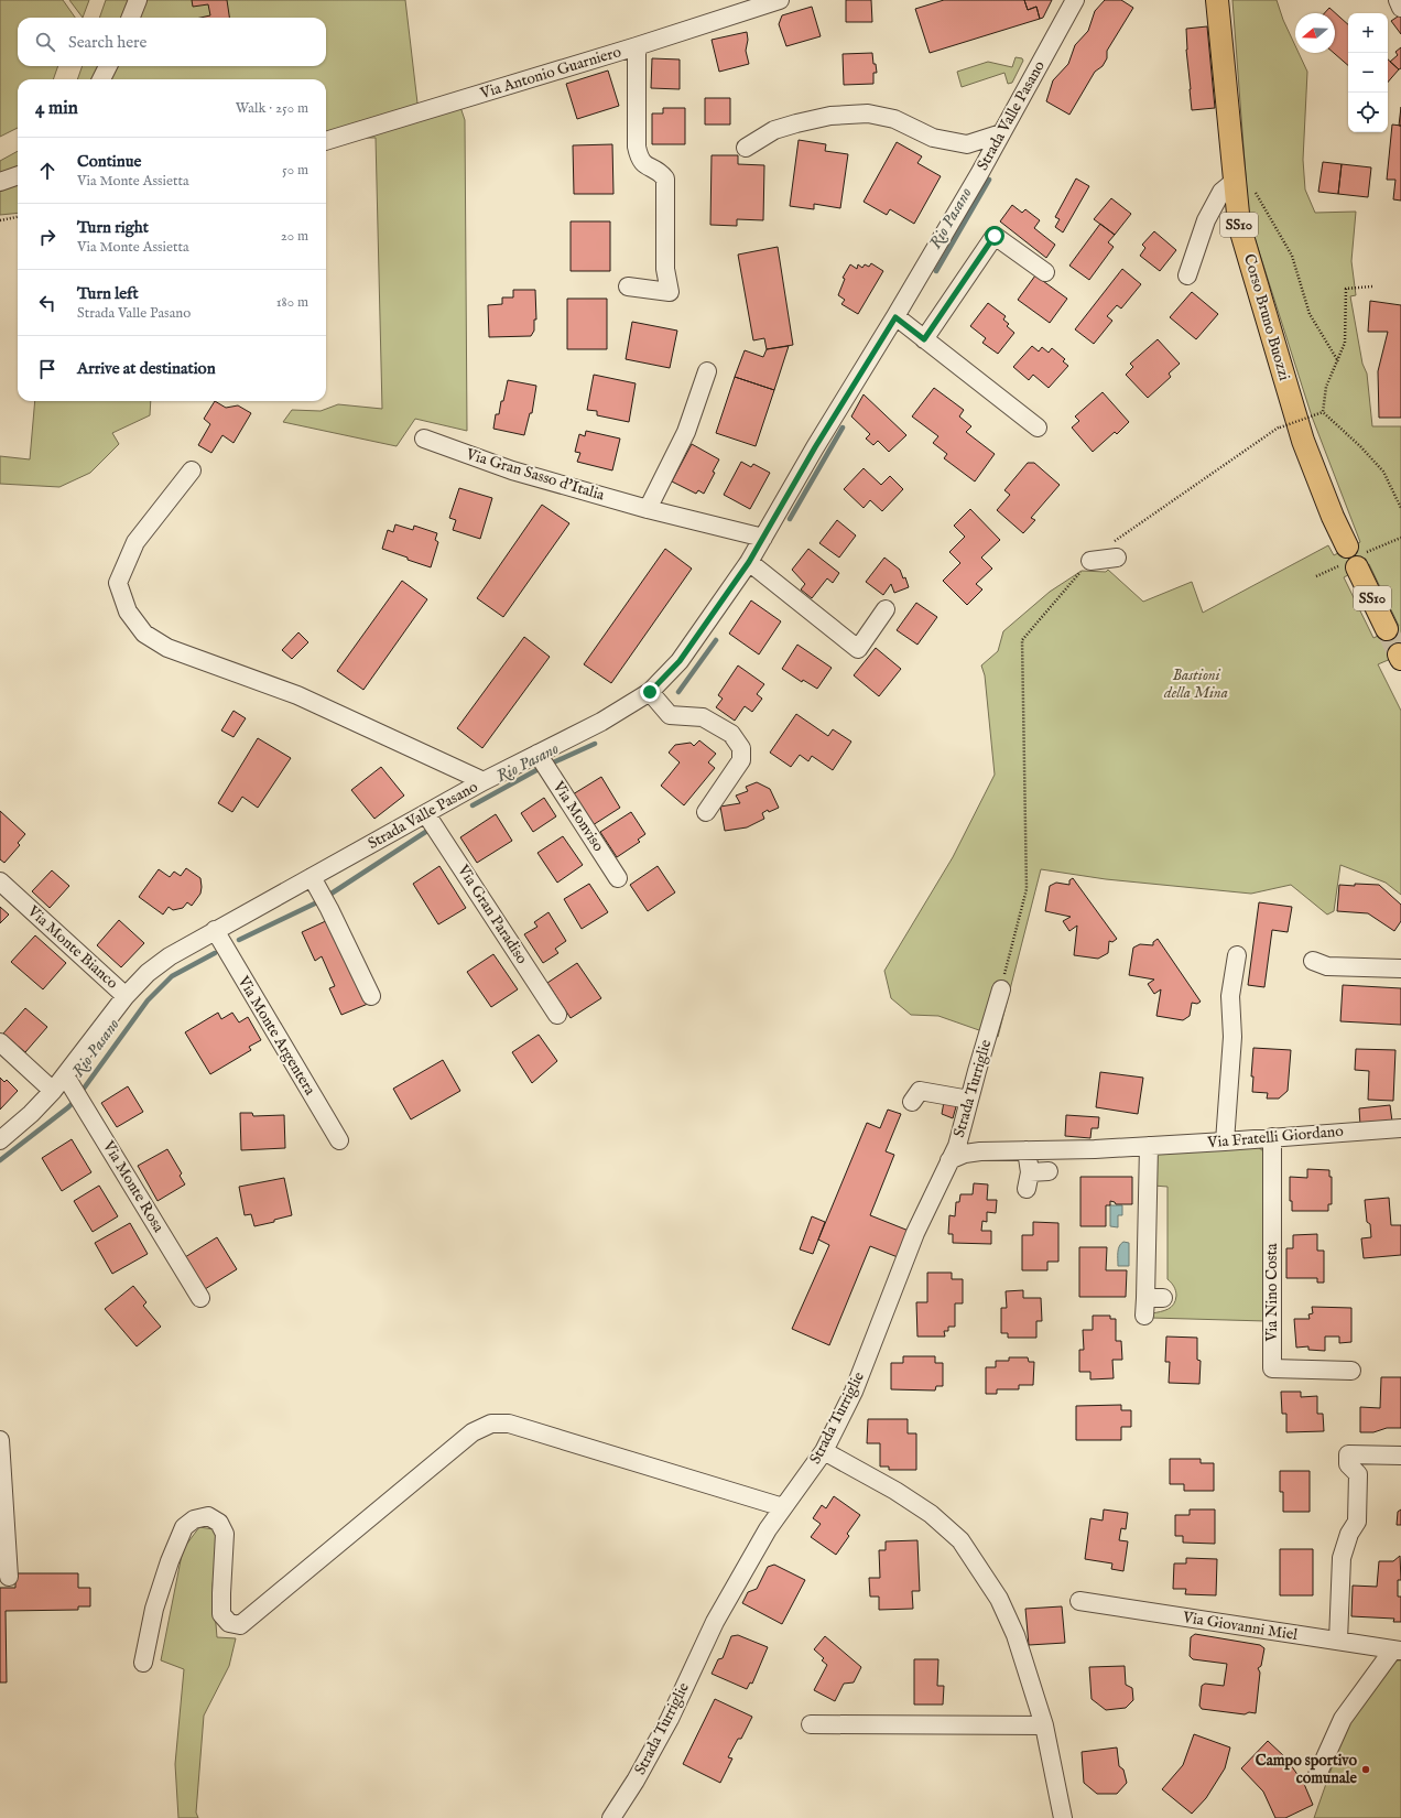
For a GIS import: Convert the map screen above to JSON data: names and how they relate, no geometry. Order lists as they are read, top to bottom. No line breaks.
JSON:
{"streets":{"main road":["SS10","Corso Bruno Buozzi"],"street":["Via Antonio Guarniero","Strada Valle Pasano","Via Gran Sasso d'Italia","Via Monviso","Via Gran Paradiso","Via Monte Bianco","Via Monte Argentera","Strada Turriglie","Via Fratelli Giordano","Via Monte Rosa","Via Nino Costa","Via Giovanni Miel"]},"crossings":[["Strada Valle Pasano","Via Gran Sasso d'Italia"],["Strada Valle Pasano","Via Monviso"],["Strada Valle Pasano","Via Gran Paradiso"],["Strada Valle Pasano","Via Monte Bianco"],["Strada Valle Pasano","Via Monte Argentera"],["Strada Valle Pasano","Via Monte Rosa"],["Strada Turriglie","Via Fratelli Giordano"],["Via Fratelli Giordano","Via Nino Costa"]],"water":["Rio Pasano"],"parks":["Bastioni della Mina"],"places":["Campo sportivo comunale"],"north":"left","page":{"map_buttons":["+","−"],"search":"Search here","heading":["4 min","Walk · 250 m"],"list":[["Continue","Via Monte Assietta","50 m"],["Turn right","Via Monte Assietta","20 m"],["Turn left","Strada Valle Pasano","180 m"],"Arrive at destination"]}}
